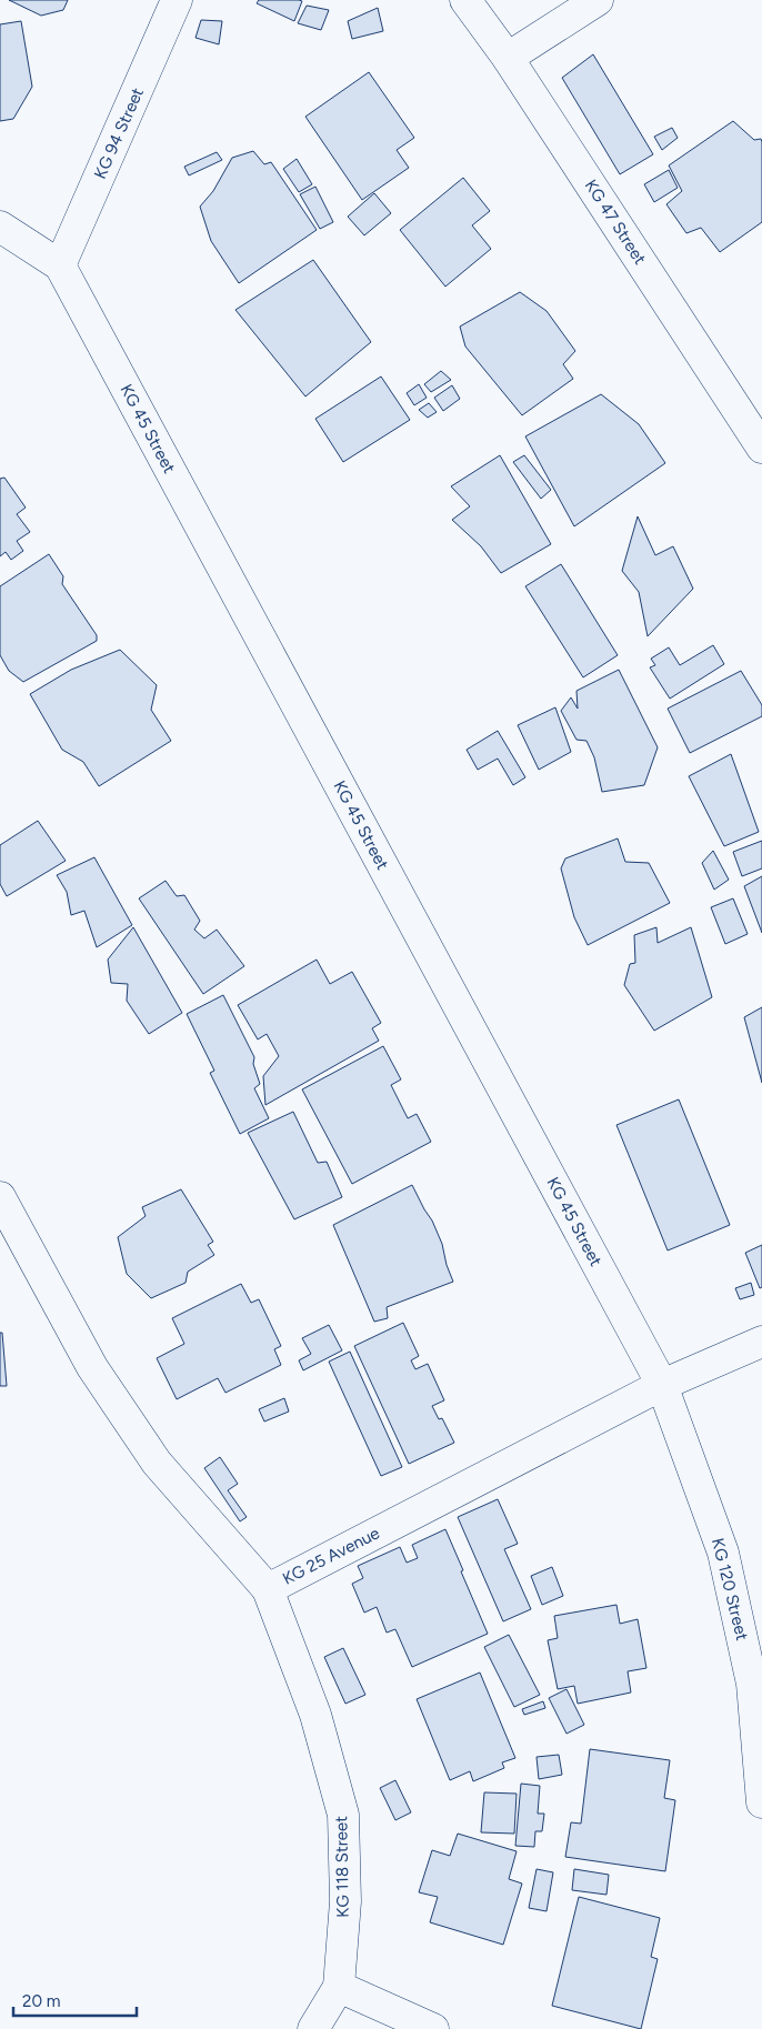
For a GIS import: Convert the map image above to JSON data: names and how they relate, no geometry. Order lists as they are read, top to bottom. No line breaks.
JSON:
{"streets":{"street":["KG 94 Street","KG 47 Street","KG 45 Street","KG 25 Avenue","KG 120 Street","KG 118 Street"]},"crossings":[["KG 94 Street","KG 45 Street"],["KG 45 Street","KG 25 Avenue"],["KG 45 Street","KG 120 Street"],["KG 25 Avenue","KG 120 Street"],["KG 25 Avenue","KG 118 Street"]],"scale_bar":"20 m"}
